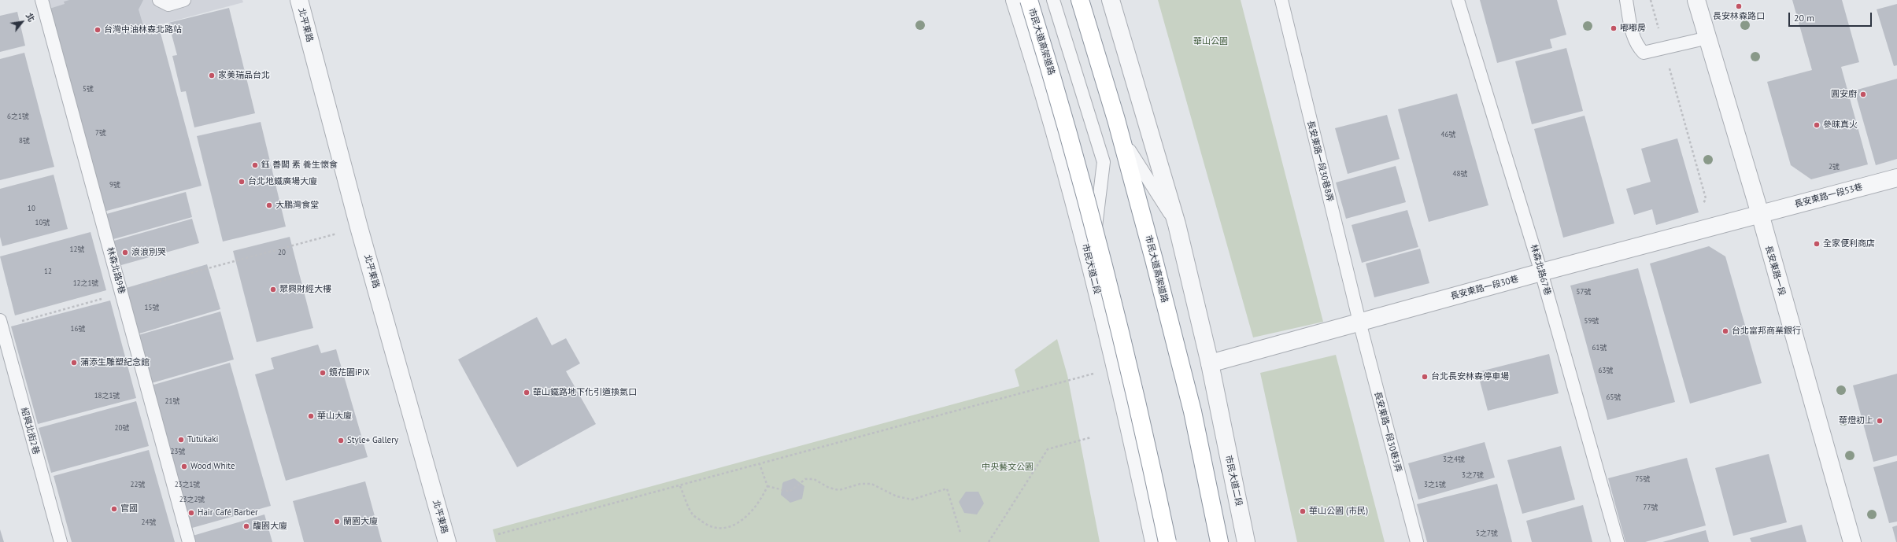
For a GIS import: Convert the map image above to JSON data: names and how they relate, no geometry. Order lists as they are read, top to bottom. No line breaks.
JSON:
{"streets":{"highway":["市民大道高架道路"],"street":["北平東路","長安東路一段53巷","市民大道二段","長安東路一段","長安東路一段30巷"],"lane":["長安東路一段30巷8弄","林森北路67巷","林森北路9巷","紹興北街2巷","長安東路一段30巷3弄"]},"crossings":[["長安東路一段30巷8弄","長安東路一段30巷"],["長安東路一段30巷8弄","長安東路一段30巷3弄"],["長安東路一段53巷","長安東路一段"],["長安東路一段53巷","長安東路一段30巷"],["市民大道二段","長安東路一段30巷"],["林森北路67巷","長安東路一段30巷"],["長安東路一段","長安東路一段30巷"],["長安東路一段30巷","長安東路一段30巷3弄"]],"parks":["華山公園","中央藝文公園"],"places":["長安林森路口","嘟嘟房","台灣中油林森北路站","家美瑞品台北","圓安廚","參昧真火","鈺 善閣 素 養生懷食","台北地鐵廣場大廈","大鵬灣食堂","全家便利商店","浪浪別哭","聚興財經大樓","台北富邦商業銀行","蒲添生雕塑紀念館","鏡花園iPiX","台北長安林森停車場","華山鐵路地下化引道換氣口","華山大廈","華燈初上","Tutukaki","Style+ Gallery","Wood White","官國","華山公園 (市民)","Hair Café Barber","蘭園大廈","馥園大廈"],"house_numbers":["5號","6之1號","7號","46號","8號","2號","48號","9號","10","10號","12號","20","12","12之1號","57號","15號","59號","16號","61號","63號","18之1號","65號","21號","20號","23號","3之4號","3之7號","75號","22號","23之1號","3之1號","23之2號","77號","24號","5之7號"],"scale_bar":"20 m","north":"top right"}
